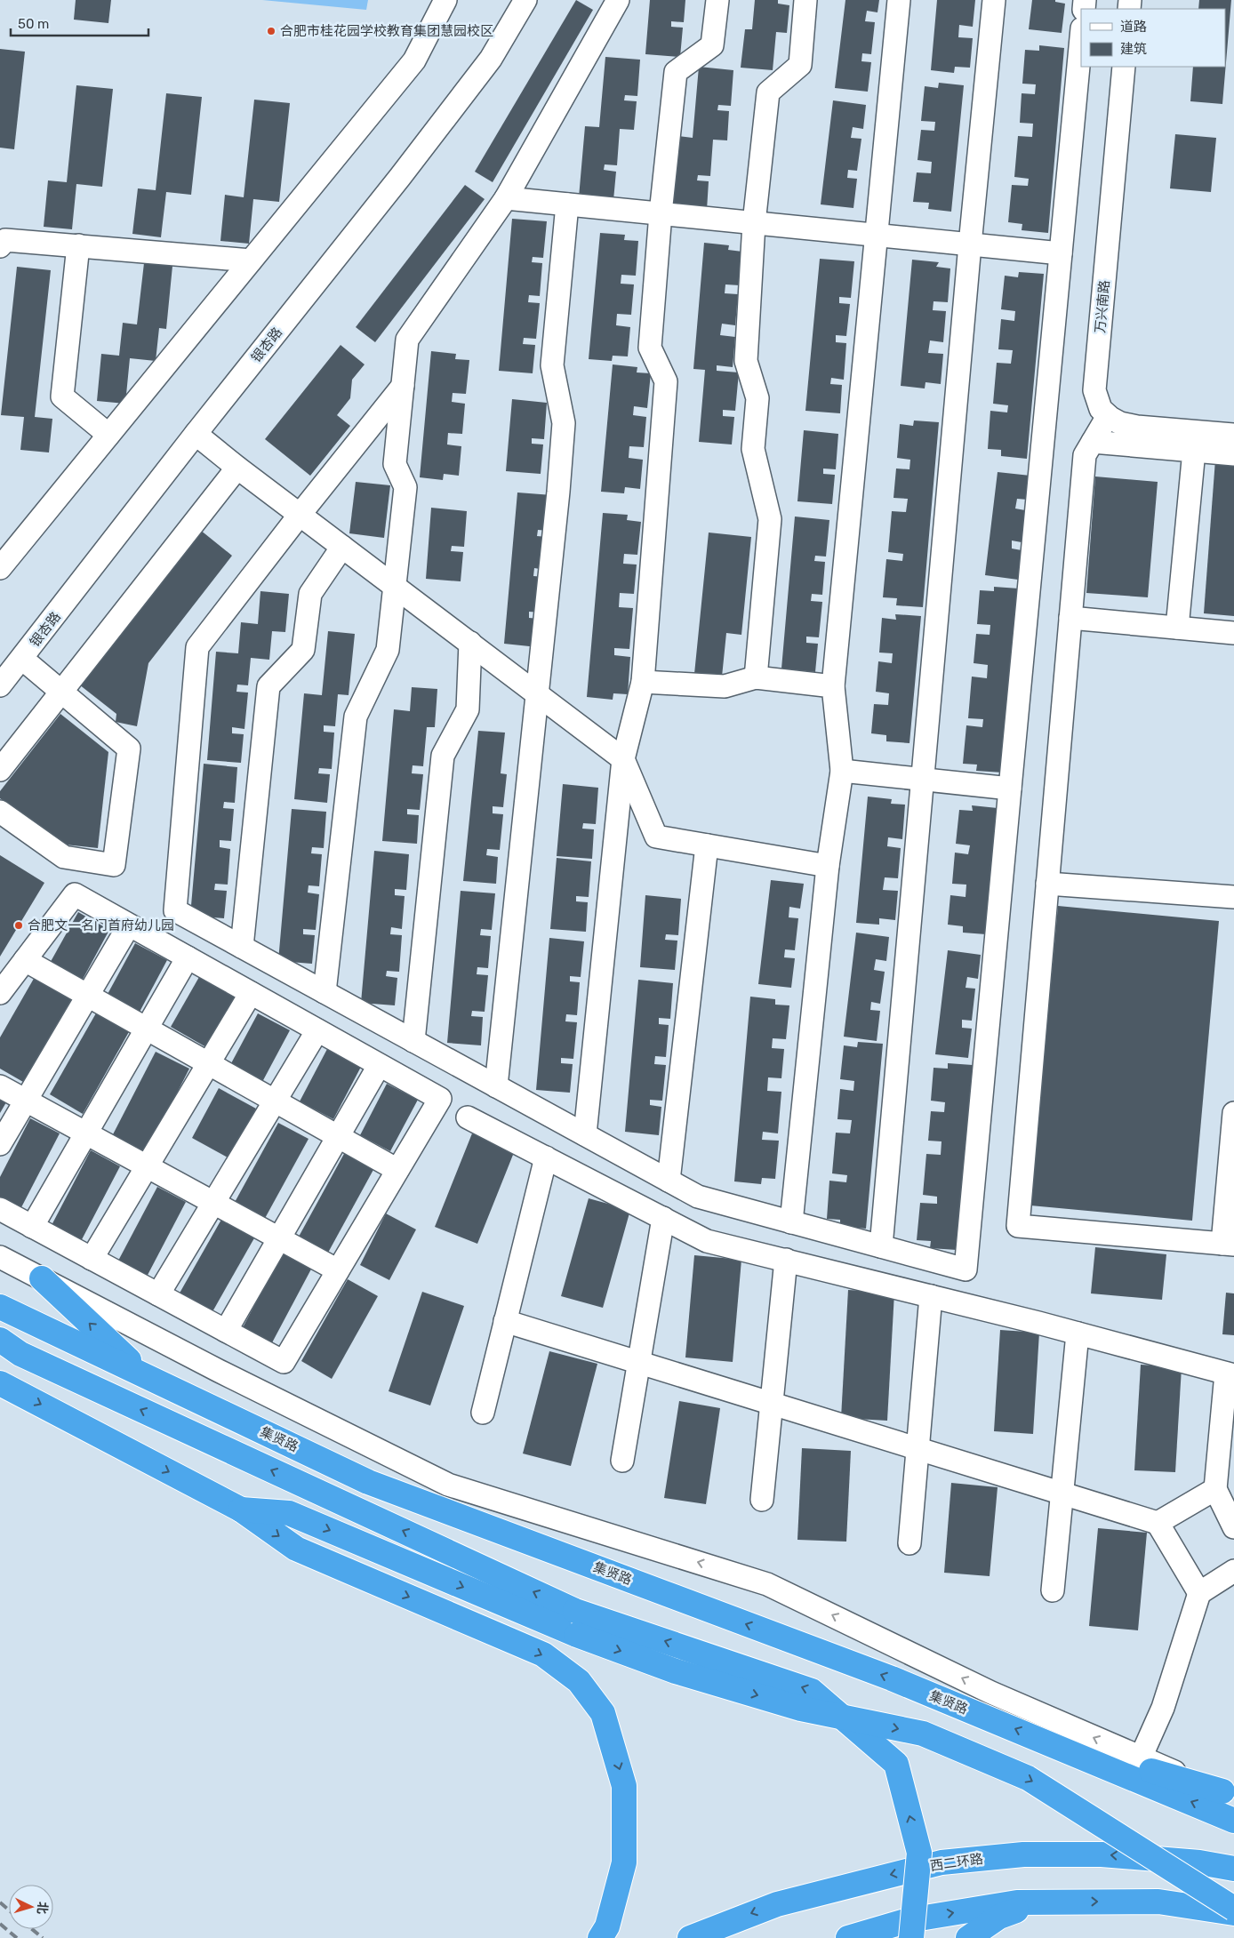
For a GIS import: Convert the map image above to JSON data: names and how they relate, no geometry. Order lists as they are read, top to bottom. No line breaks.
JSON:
{"streets":{"highway":["集贤路","西二环路"],"street":["万兴南路","银杏路"]},"places":["合肥市桂花园学校教育集团慧园校区","合肥文一名门首府幼儿园"],"legend":["道路","建筑"],"scale_bar":"50 m","north":"right"}
